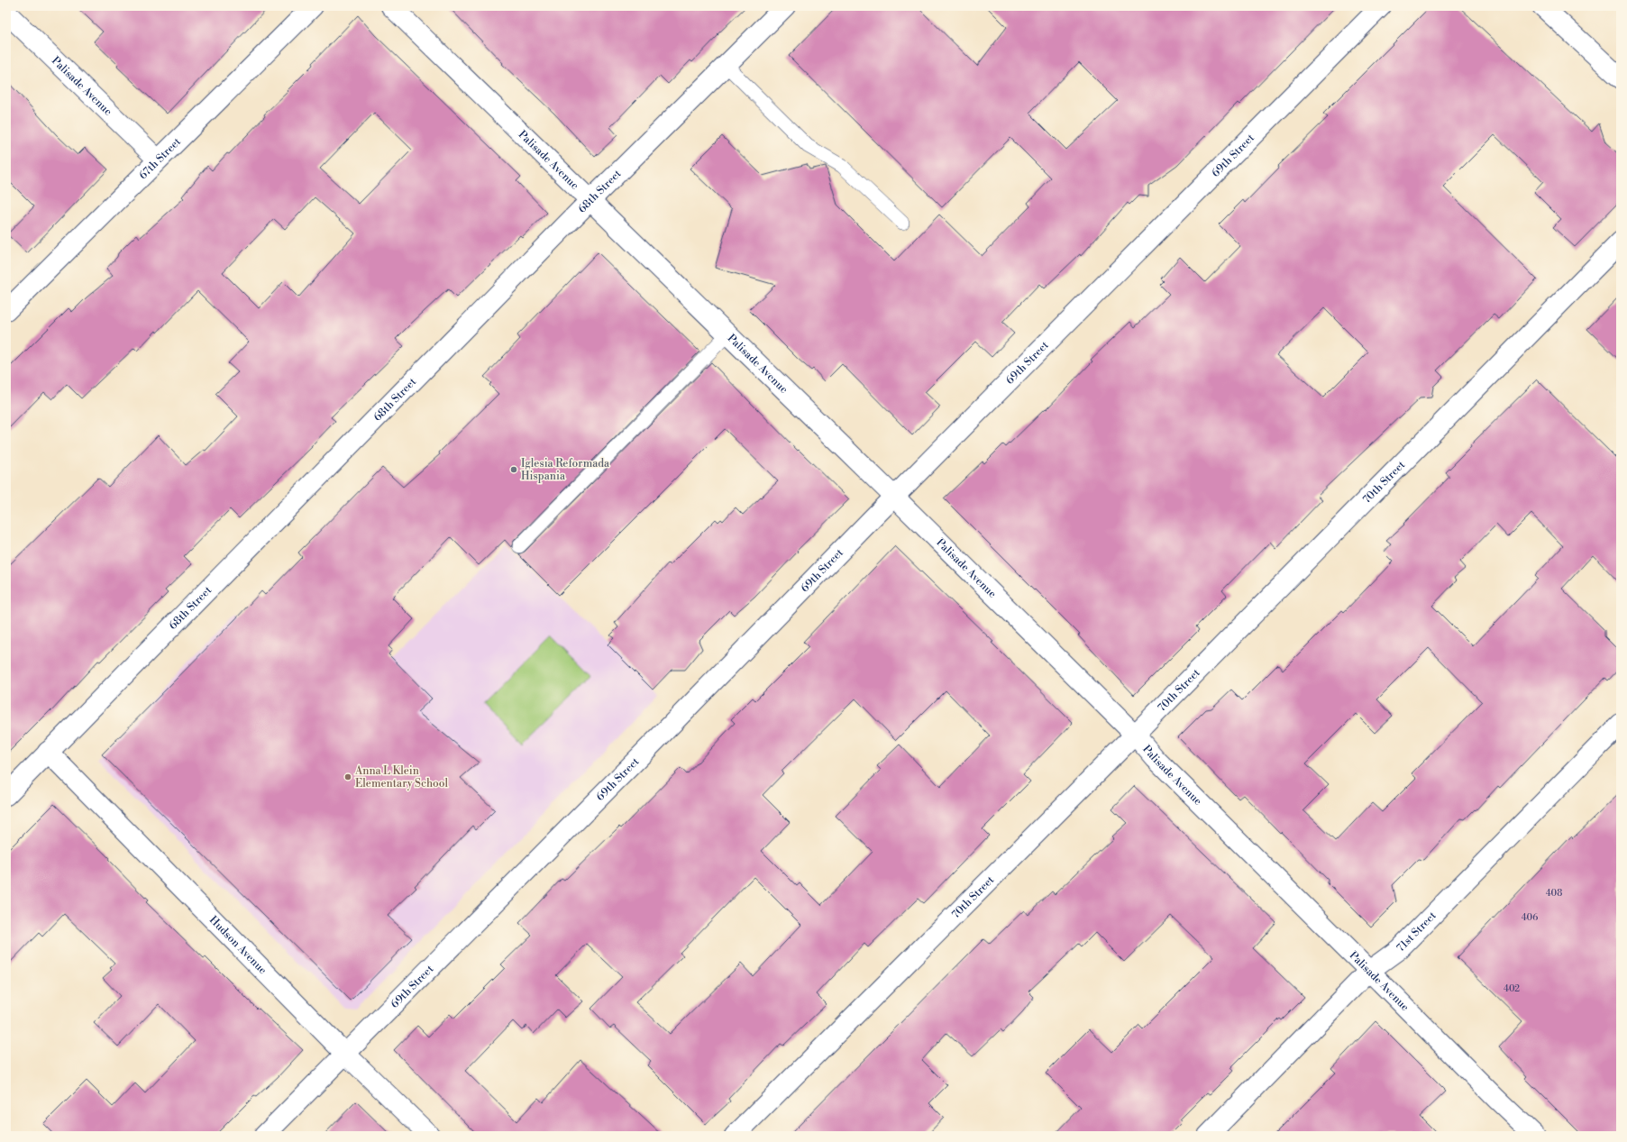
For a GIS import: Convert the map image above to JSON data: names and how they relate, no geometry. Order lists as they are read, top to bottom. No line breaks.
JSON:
{"streets":{"street":["Palisade Avenue","69th Street","67th Street","68th Street","70th Street","71st Street","Hudson Avenue"]},"crossings":[["Palisade Avenue","69th Street"],["Palisade Avenue","67th Street"],["Palisade Avenue","68th Street"],["Palisade Avenue","70th Street"],["Palisade Avenue","71st Street"],["69th Street","Hudson Avenue"],["68th Street","Hudson Avenue"]],"places":["Iglesia Reformada Hispania","Anna L Klein Elementary School"],"house_numbers":["408","406","402"]}
